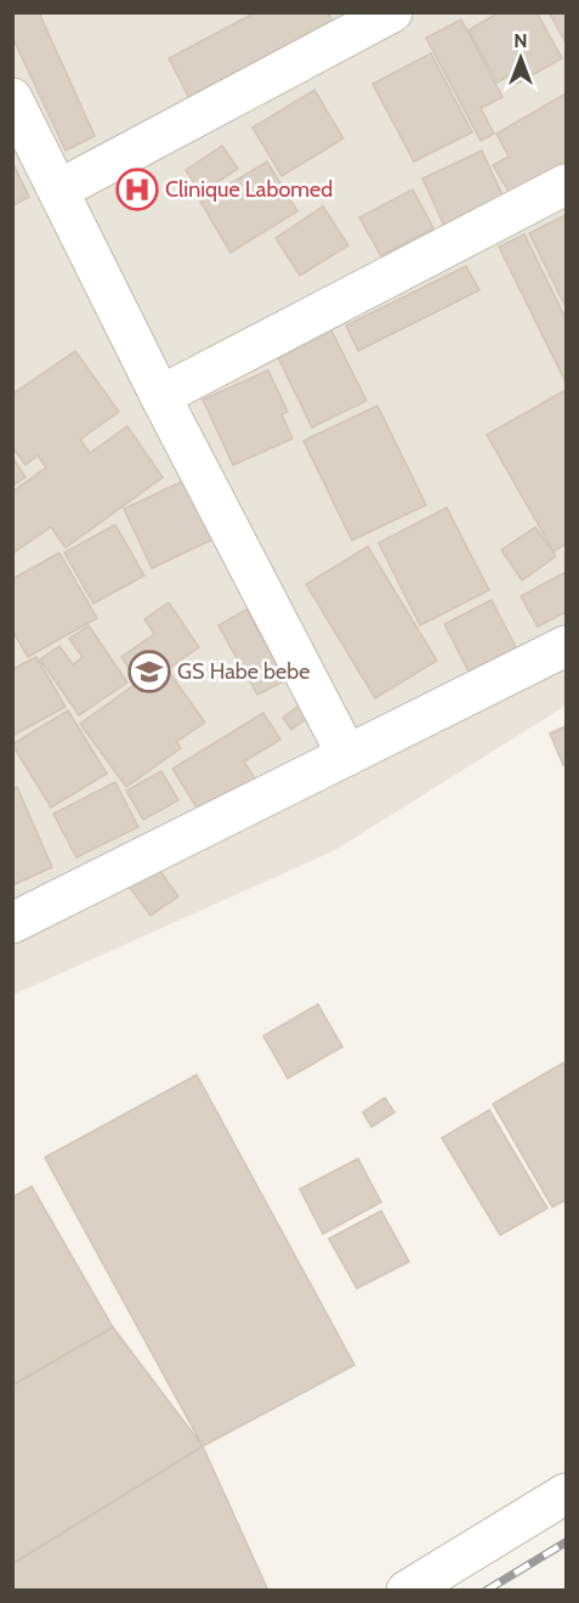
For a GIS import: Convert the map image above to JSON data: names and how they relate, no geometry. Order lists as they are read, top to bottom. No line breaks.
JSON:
{"places":{"hospital":["Clinique Labomed"],"school or university":["GS Habe bebe"]},"north":"top"}
